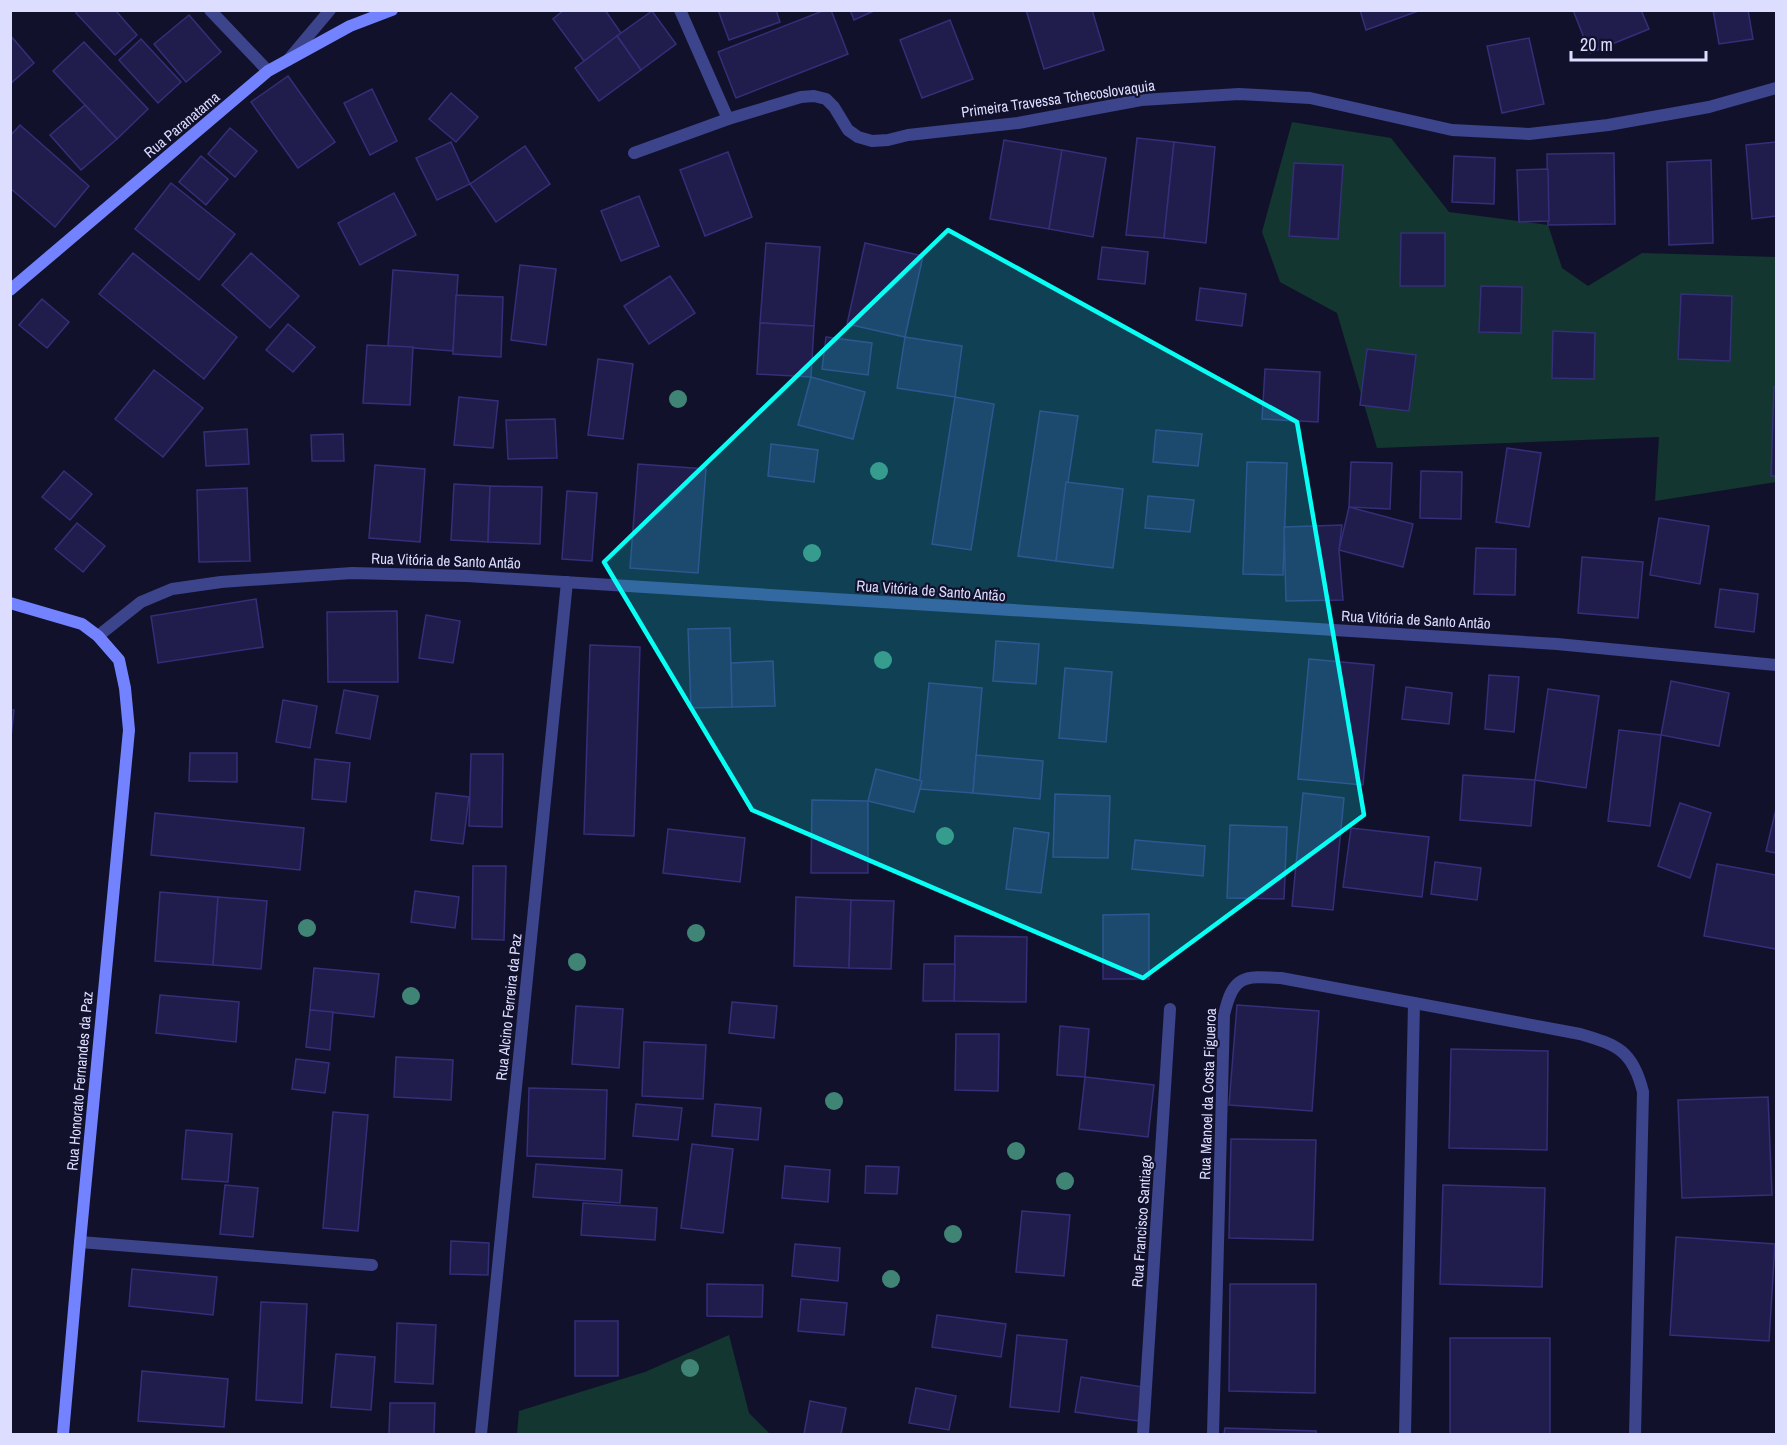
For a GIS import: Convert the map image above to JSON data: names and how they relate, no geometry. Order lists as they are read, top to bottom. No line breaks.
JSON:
{"streets":{"main road":["Rua Paranatama","Rua Honorato Fernandes da Paz"],"street":["Primeira Travessa Tchecoslovaquia","Rua Vitória de Santo Antão","Rua Alcino Ferreira da Paz","Rua Manoel da Costa Figueroa","Rua Francisco Santiago"]},"crossings":[["Rua Vitória de Santo Antão","Rua Alcino Ferreira da Paz"],["Rua Vitória de Santo Antão","Rua Honorato Fernandes da Paz"]],"scale_bar":"20 m"}
